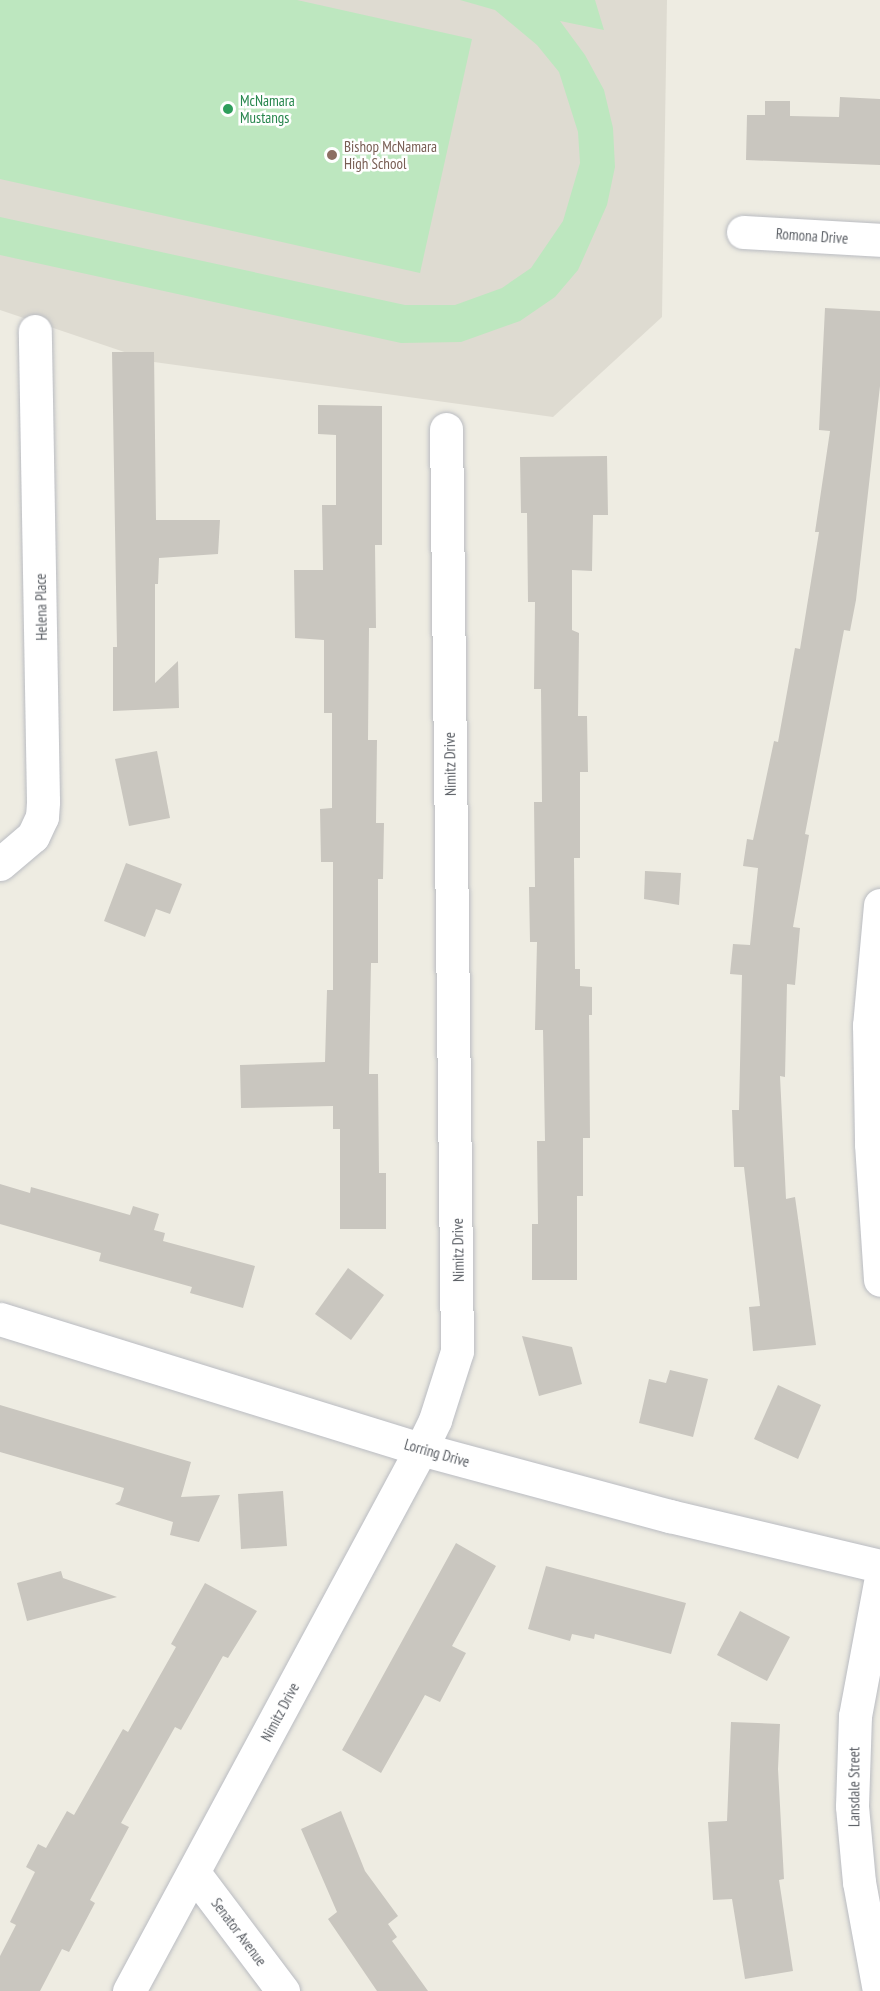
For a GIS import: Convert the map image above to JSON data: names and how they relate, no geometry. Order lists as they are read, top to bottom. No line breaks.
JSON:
{"streets":{"street":["Romona Drive","Helena Place","Nimitz Drive","Lorring Drive","Lansdale Street","Senator Avenue"]},"crossings":[["Nimitz Drive","Lorring Drive"],["Nimitz Drive","Senator Avenue"]],"places":["McNamara Mustangs","Bishop McNamara High School"]}
